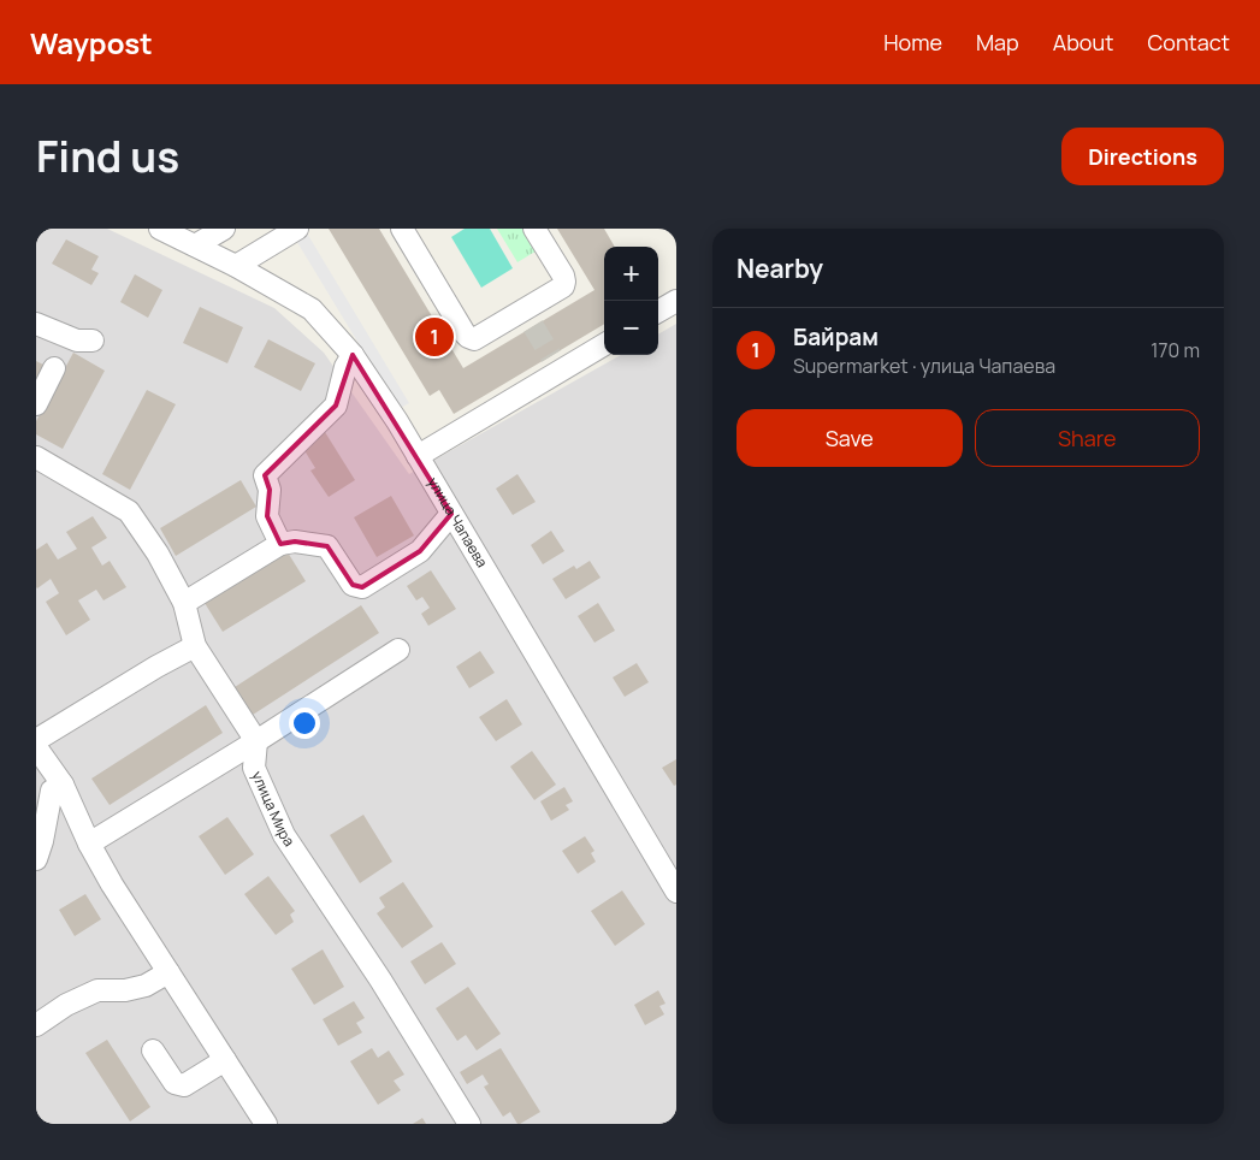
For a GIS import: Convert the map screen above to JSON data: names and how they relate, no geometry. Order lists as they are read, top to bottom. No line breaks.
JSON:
{"streets":{"street":["улица Чапаева","улица Мира"]},"page":{"header":"Waypost","nav":["Home","Map","About","Contact"],"title":"Find us","buttons":["Directions",["Save","Share"]],"heading":"Nearby","map_buttons":["+","−"],"list":[{"mark":"1","name":"Байрам","note":"Supermarket · улица Чапаева","value":"170 m"}],"pins":"1"}}
